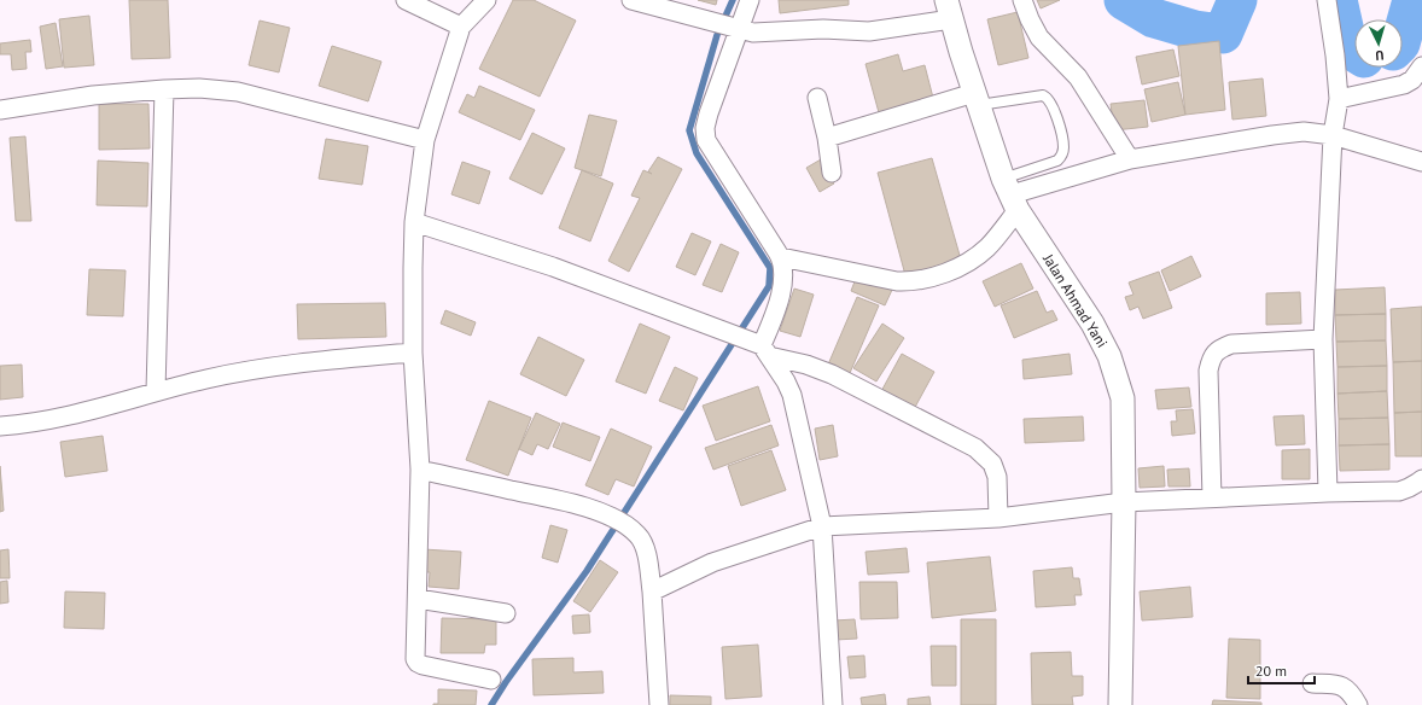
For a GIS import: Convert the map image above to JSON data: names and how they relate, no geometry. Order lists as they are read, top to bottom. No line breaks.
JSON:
{"streets":{"street":["Jalan Ahmad Yani"]},"scale_bar":"20 m","north":"bottom"}
